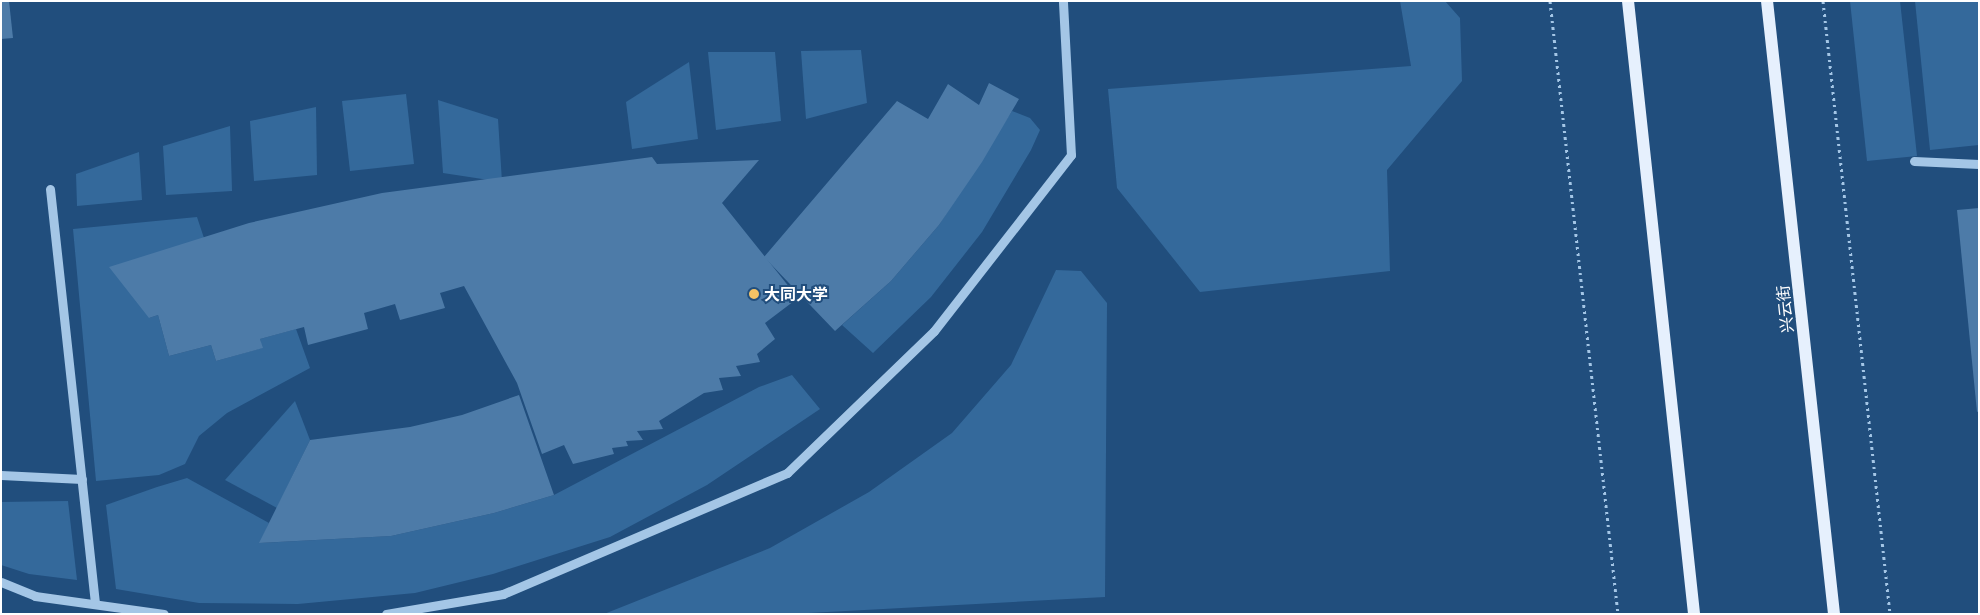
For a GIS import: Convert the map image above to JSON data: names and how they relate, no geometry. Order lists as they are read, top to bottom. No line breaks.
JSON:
{"streets":{"main road":["兴云街"]},"places":["大同大学"]}
